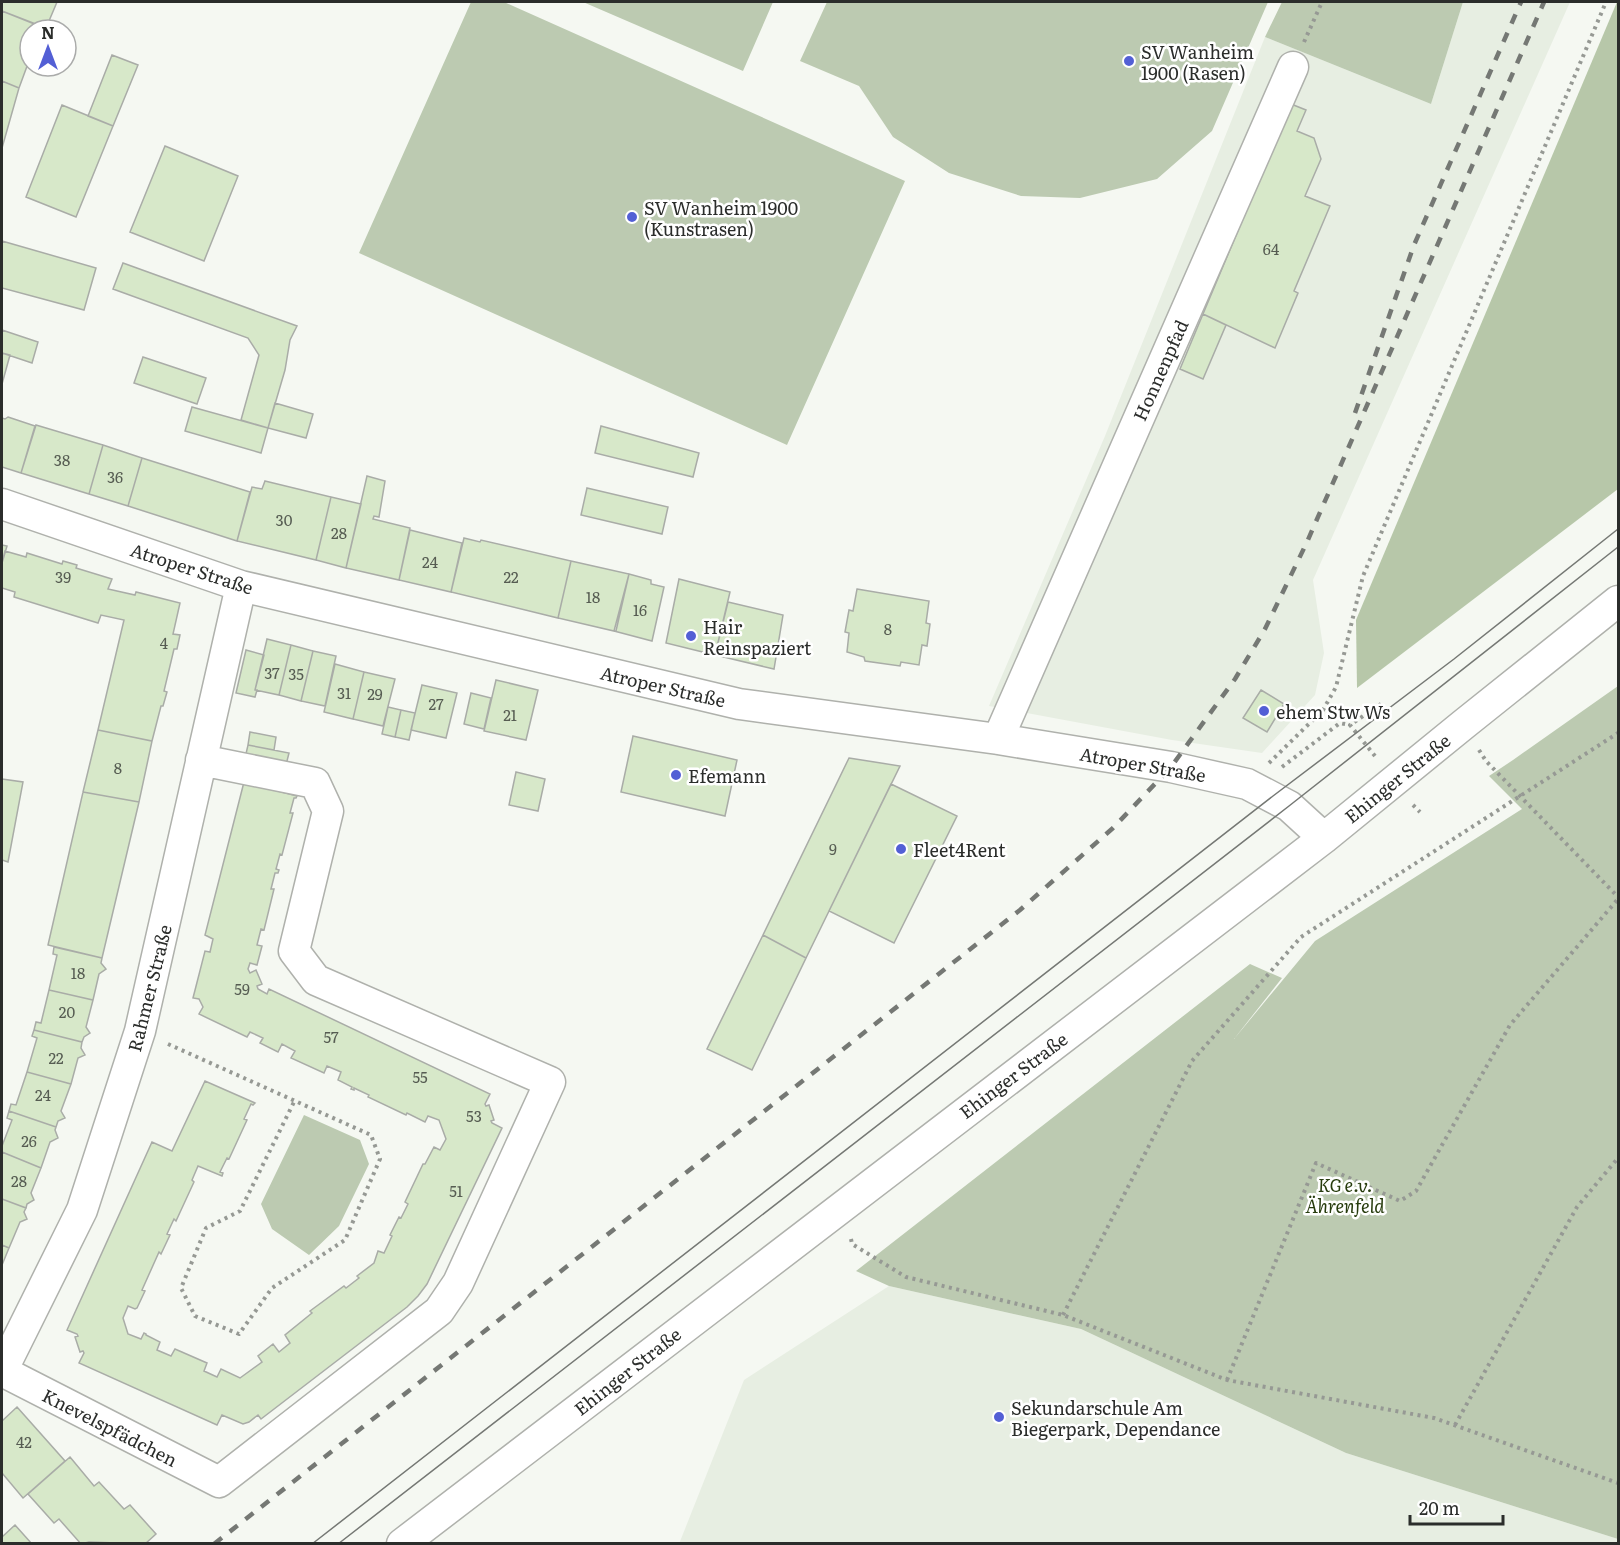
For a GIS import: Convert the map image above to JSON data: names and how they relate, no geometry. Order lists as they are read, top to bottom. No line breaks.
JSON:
{"streets":{"street":["Honnenpfad","Atroper Straße","Ehinger Straße","Rahmer Straße","Knevelspfädchen"]},"crossings":[["Honnenpfad","Atroper Straße"],["Atroper Straße","Ehinger Straße"],["Atroper Straße","Rahmer Straße"],["Rahmer Straße","Knevelspfädchen"]],"parks":["KG e.v. Ährenfeld"],"places":["SV Wanheim 1900 (Rasen)","SV Wanheim 1900 (Kunstrasen)","Hair Reinspaziert","ehem Stw Ws","Efemann","Fleet4Rent","Sekundarschule Am Biegerpark, Dependance"],"house_numbers":["64","38","36","30","28","24","39","22","18","16","8","4","37","35","31","29","27","21","8","9","18","59","20","57","22","55","24","53","26","28","51","42"],"scale_bar":"20 m","north":"top"}
